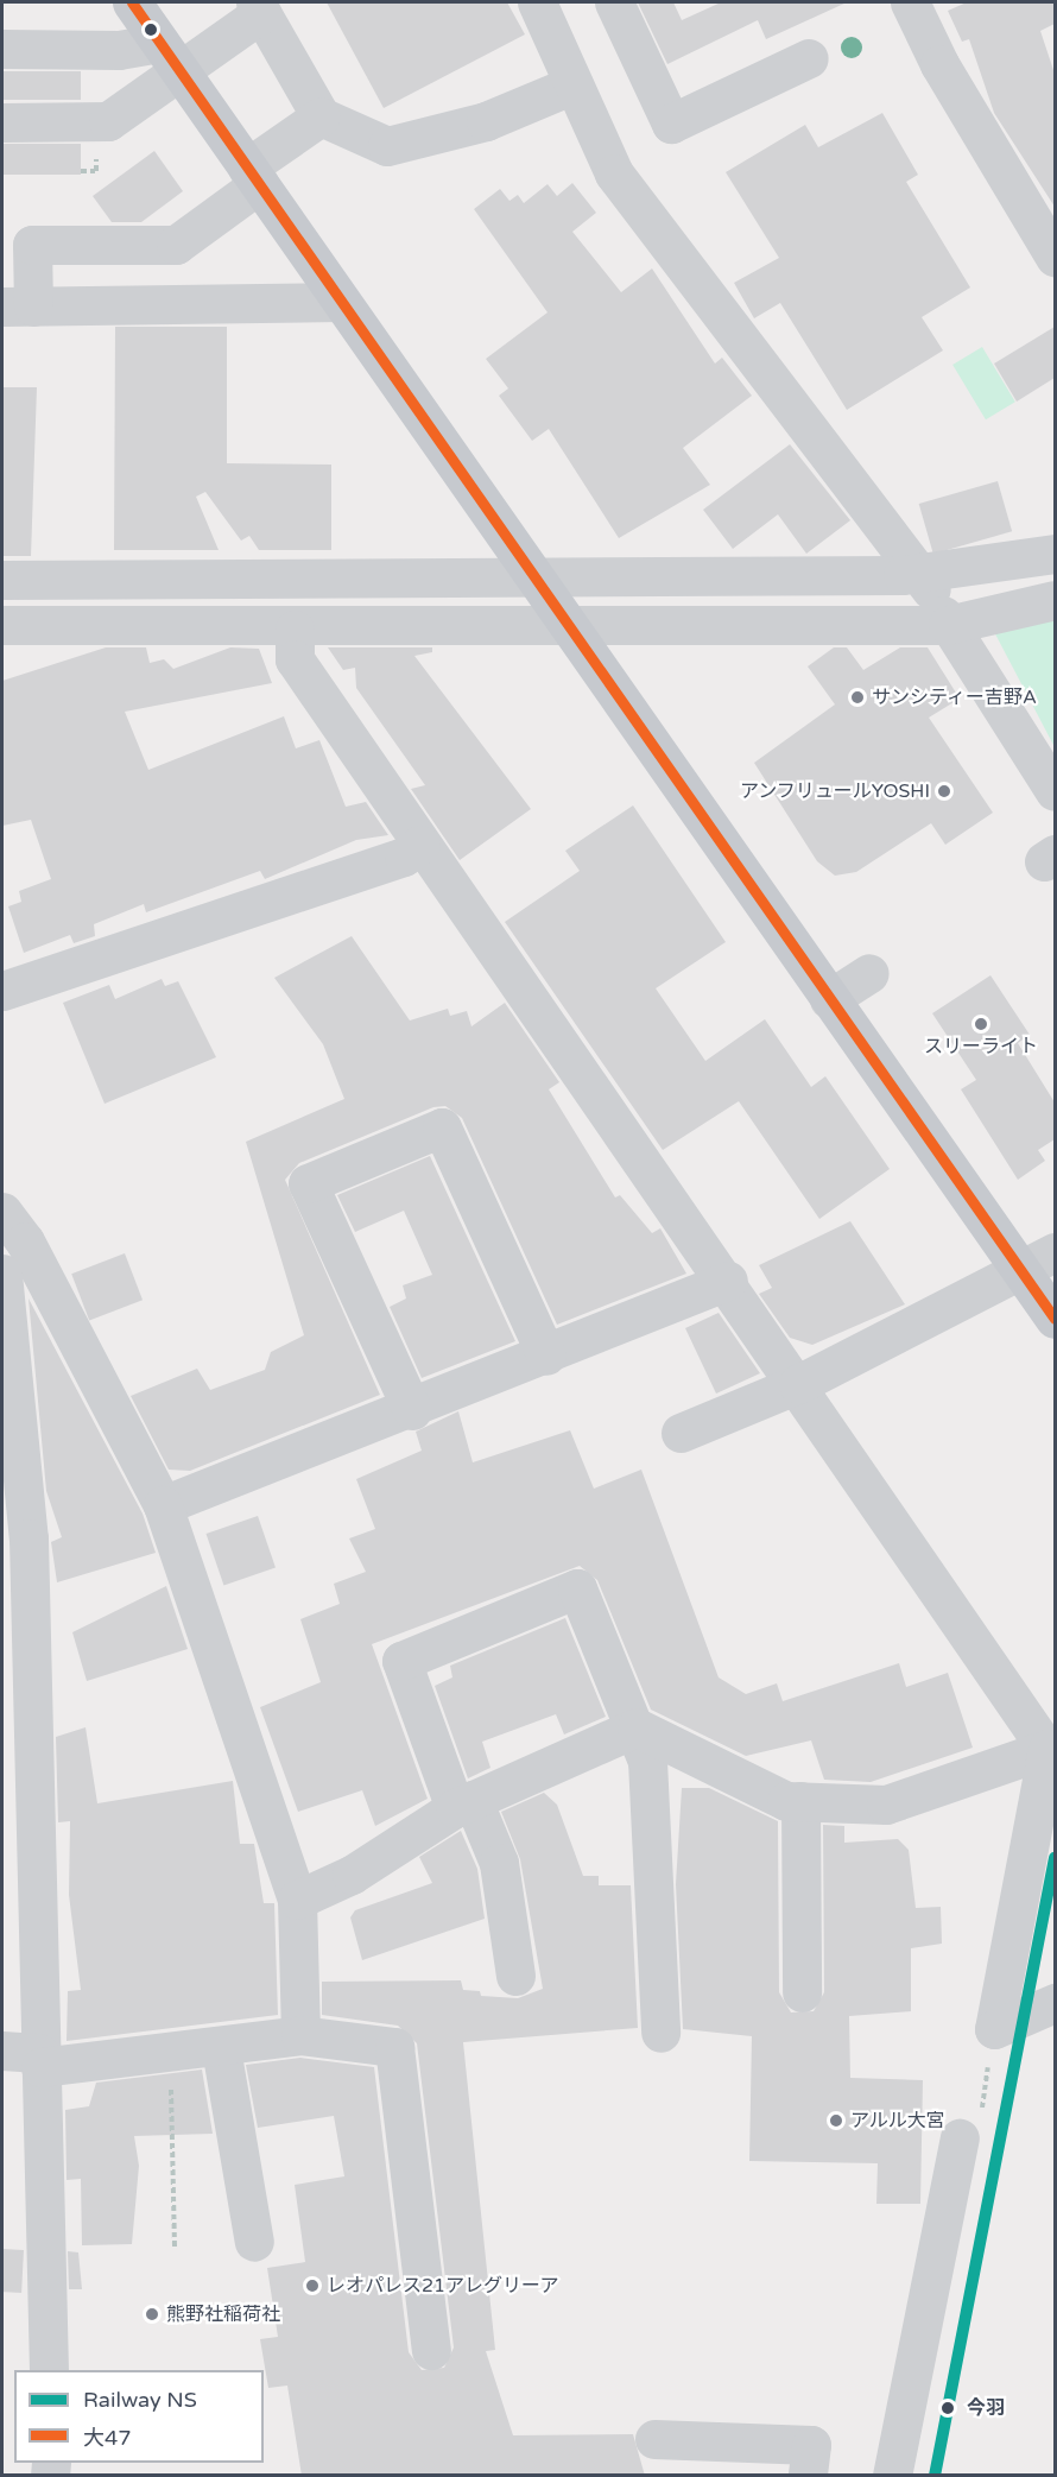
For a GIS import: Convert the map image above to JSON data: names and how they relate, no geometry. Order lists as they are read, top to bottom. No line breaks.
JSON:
{"places":["サンシティー吉野A","アンフリュールYOSHI","スリーライト","アルル大宮","レオパレス21アレグリーア","熊野社稲荷社","今羽"],"lines":["transit line 大47","rail line NS"],"legend":["Railway NS","大47"]}
